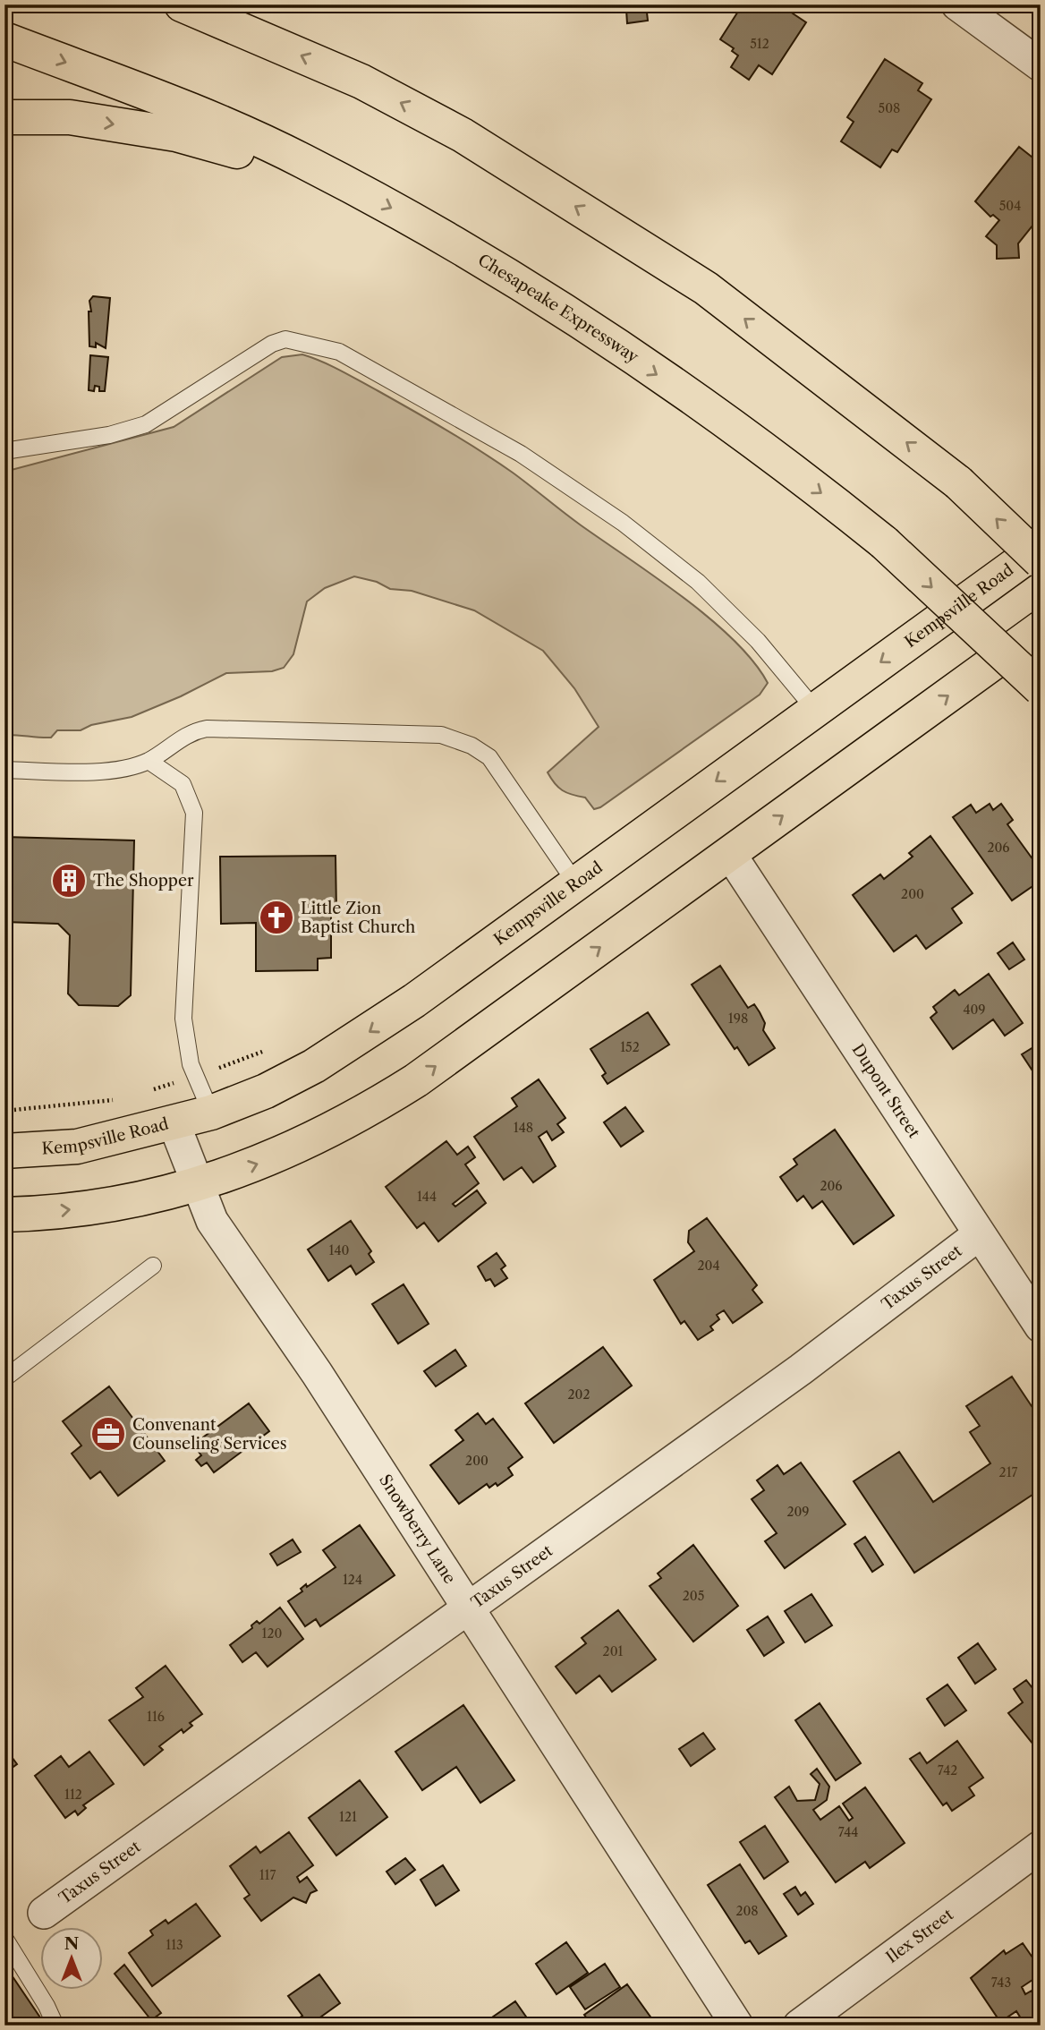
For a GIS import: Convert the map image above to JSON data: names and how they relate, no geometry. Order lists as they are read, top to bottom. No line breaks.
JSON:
{"streets":{"main road":["Chesapeake Expressway","Kempsville Road"],"street":["Dupont Street","Taxus Street","Snowberry Lane","Ilex Street"]},"crossings":[["Kempsville Road","Snowberry Lane"],["Dupont Street","Taxus Street"],["Taxus Street","Snowberry Lane"]],"places":{"building":["The Shopper"],"church":["Little Zion Baptist Church"],"office":["Convenant Counseling Services"]},"house_numbers":["512","508","504","206","200","409","198","152","148","206","144","140","204","202","200","217","209","124","205","120","201","116","742","112","121","744","117","208","113","743"],"north":"top"}
